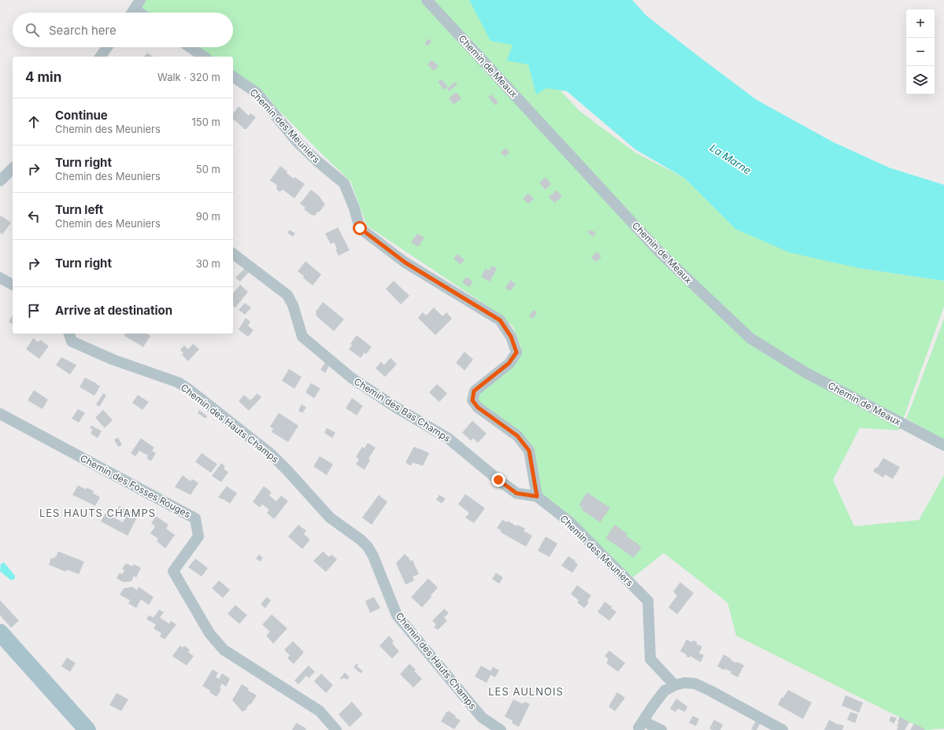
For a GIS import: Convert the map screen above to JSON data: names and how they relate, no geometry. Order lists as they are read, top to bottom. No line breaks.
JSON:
{"streets":{"street":["Chemin de Meaux","Chemin des Meuniers","Chemin des Bas Champs","Chemin des Hauts Champs","Chemin des Fosses Rouges"]},"crossings":[["Chemin des Meuniers","Chemin des Bas Champs"]],"districts":["LES HAUTS CHAMPS","LES AULNOIS"],"water":["La Marne"],"page":{"map_buttons":["+","−"],"search":"Search here","heading":["4 min","Walk · 320 m"],"list":[["Continue","Chemin des Meuniers","150 m"],["Turn right","Chemin des Meuniers","50 m"],["Turn left","Chemin des Meuniers","90 m"],["Turn right","30 m"],"Arrive at destination"]}}
